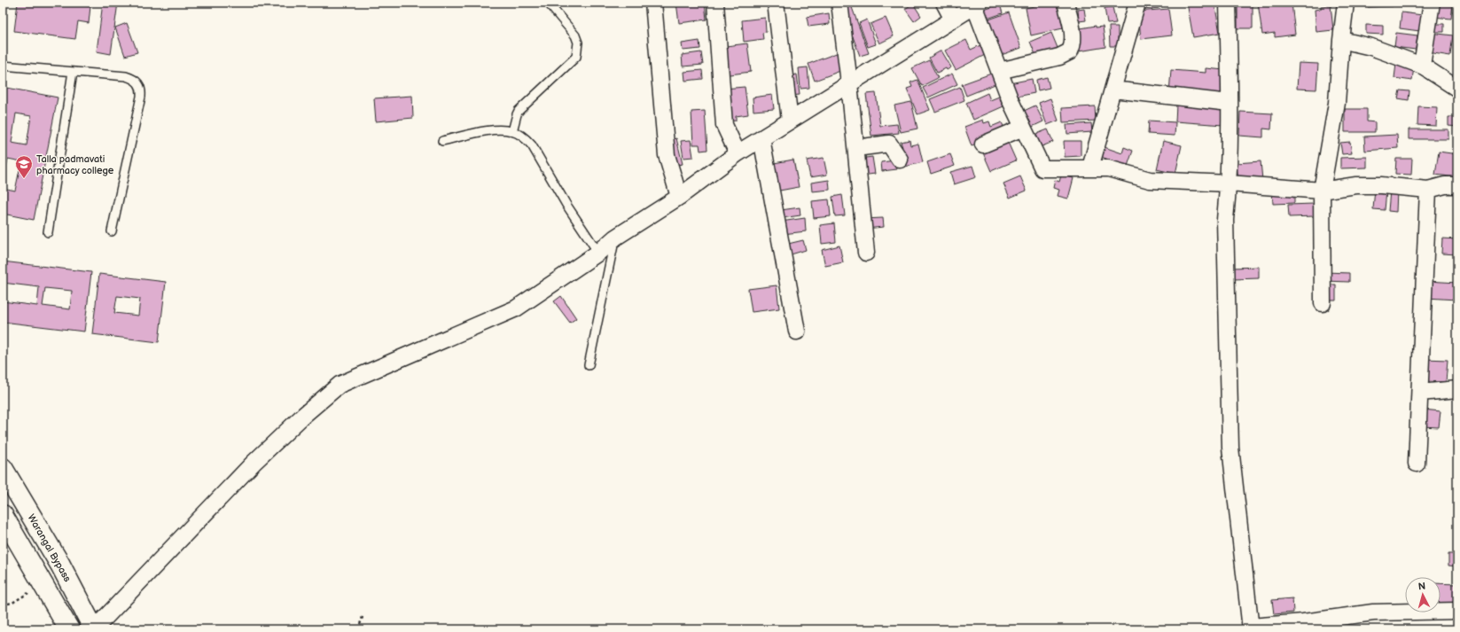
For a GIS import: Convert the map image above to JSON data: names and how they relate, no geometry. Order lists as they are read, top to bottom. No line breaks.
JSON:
{"streets":{"main road":["Warangal Bypass"]},"places":{"school or university":["Talla padmavati pharmacy college"]},"north":"top"}
